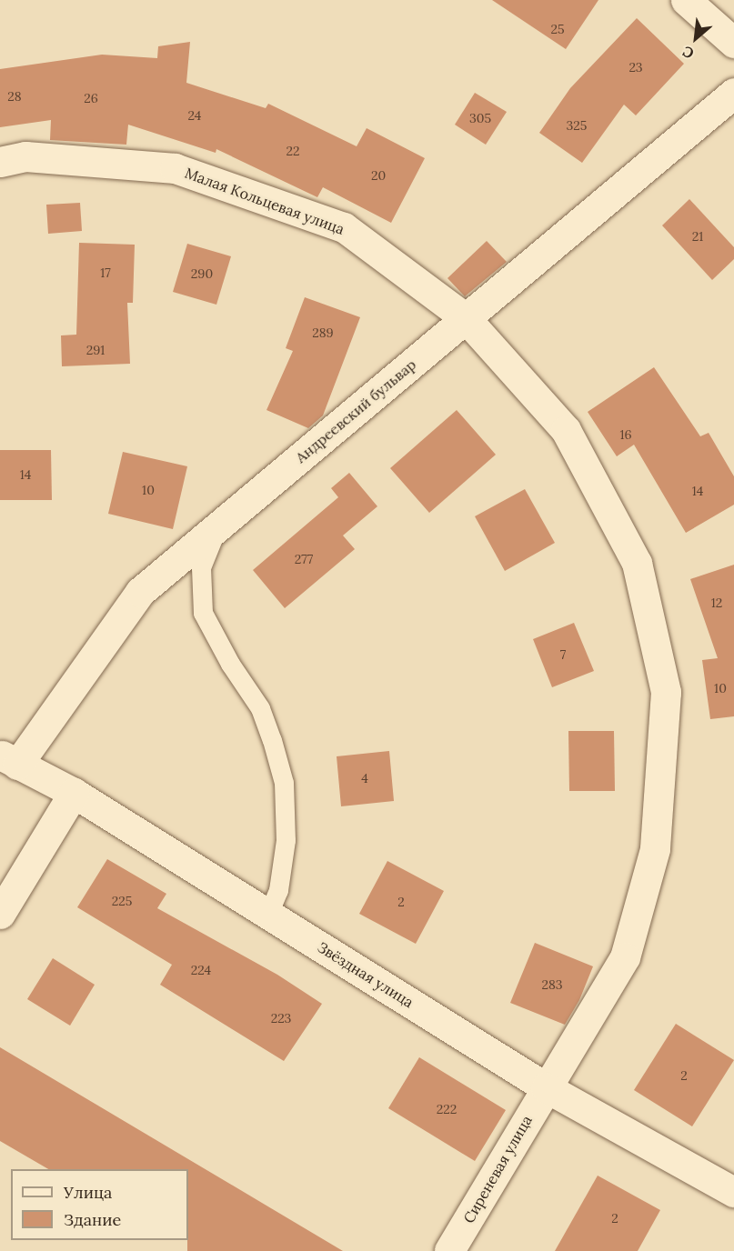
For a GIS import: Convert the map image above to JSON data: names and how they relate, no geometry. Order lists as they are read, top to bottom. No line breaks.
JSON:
{"streets":{"street":["Малая Кольцевая улица","Андреевский бульвар","Звёздная улица","Сиреневая улица"]},"crossings":[["Малая Кольцевая улица","Андреевский бульвар"],["Малая Кольцевая улица","Звёздная улица"],["Малая Кольцевая улица","Сиреневая улица"],["Андреевский бульвар","Звёздная улица"],["Звёздная улица","Сиреневая улица"]],"house_numbers":["25","23","28","26","24","305","325","22","20","21","17","290","289","291","16","14","10","14","277","12","7","10","4","225","2","224","283","223","2","222","2"],"legend":["Улица","Здание"],"north":"bottom left"}
